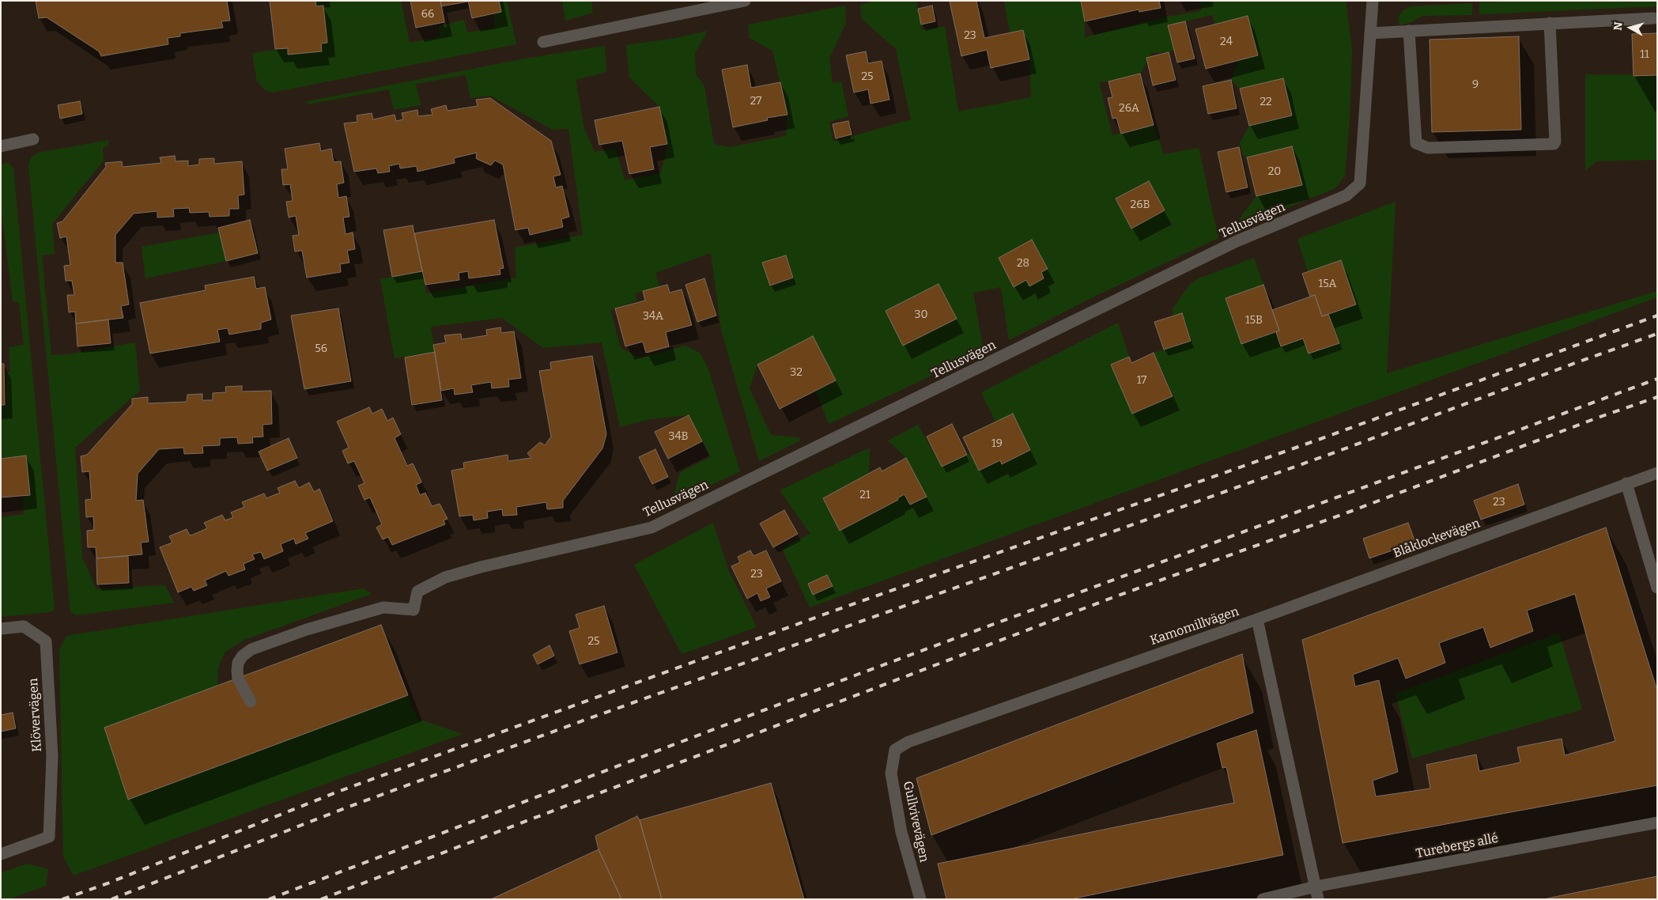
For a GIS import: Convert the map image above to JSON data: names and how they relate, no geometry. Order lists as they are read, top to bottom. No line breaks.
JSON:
{"streets":{"street":["Tellusvägen","Blåklockevägen","Kamomillvägen","Klövervägen","Gullvivevägen","Turebergs allé"]},"crossings":[["Blåklockevägen","Kamomillvägen"],["Kamomillvägen","Gullvivevägen"],["Kamomillvägen","Turebergs allé"]],"house_numbers":["66","23","24","11","25","9","27","22","26A","20","26B","28","15A","30","34A","15B","56","32","17","34B","19","21","23","23","25"],"north":"left"}
